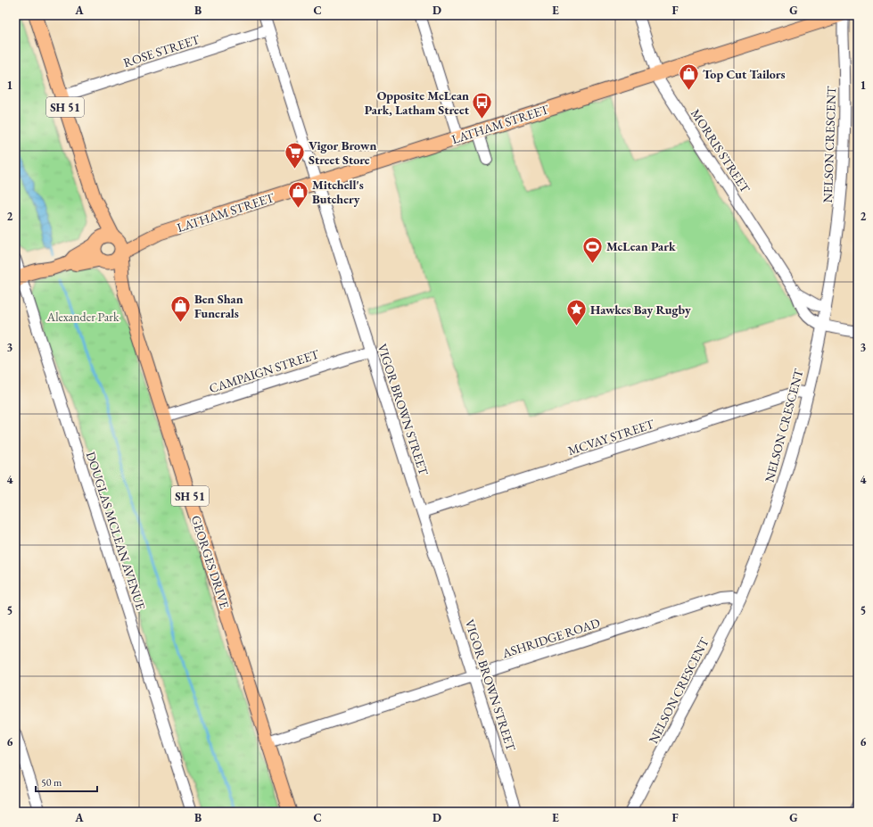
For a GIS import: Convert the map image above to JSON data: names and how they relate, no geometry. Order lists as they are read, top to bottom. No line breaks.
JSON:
{"streets":{"main road":["SH 51","LATHAM STREET","GEORGES DRIVE"],"street":["ROSE STREET","NELSON CRESCENT","MORRIS STREET","CAMPAIGN STREET","VIGOR BROWN STREET","MCVAY STREET","DOUGLAS MCLEAN AVENUE","ASHRIDGE ROAD"]},"crossings":[["ROSE STREET","VIGOR BROWN STREET"],["ROSE STREET","GEORGES DRIVE"],["SH 51","LATHAM STREET"],["SH 51","GEORGES DRIVE"],["LATHAM STREET","NELSON CRESCENT"],["LATHAM STREET","MORRIS STREET"],["LATHAM STREET","VIGOR BROWN STREET"],["LATHAM STREET","GEORGES DRIVE"],["NELSON CRESCENT","MORRIS STREET"],["NELSON CRESCENT","MCVAY STREET"],["NELSON CRESCENT","ASHRIDGE ROAD"],["CAMPAIGN STREET","VIGOR BROWN STREET"],["CAMPAIGN STREET","GEORGES DRIVE"],["VIGOR BROWN STREET","MCVAY STREET"],["VIGOR BROWN STREET","ASHRIDGE ROAD"],["GEORGES DRIVE","ASHRIDGE ROAD"]],"parks":["Alexander Park"],"places":{"shop":["Top Cut Tailors","Mitchell's Butchery","Ben Shan Funerals"],"bus stop":["Opposite McLean Park, Latham Street"],"supermarket":["Vigor Brown Street Store"],"sports":["McLean Park"],"place":["Hawkes Bay Rugby"]},"scale_bar":"50 m","grid":{"columns":["A","B","C","D","E","F","G"],"rows":["1","2","3","4","5","6"]}}
